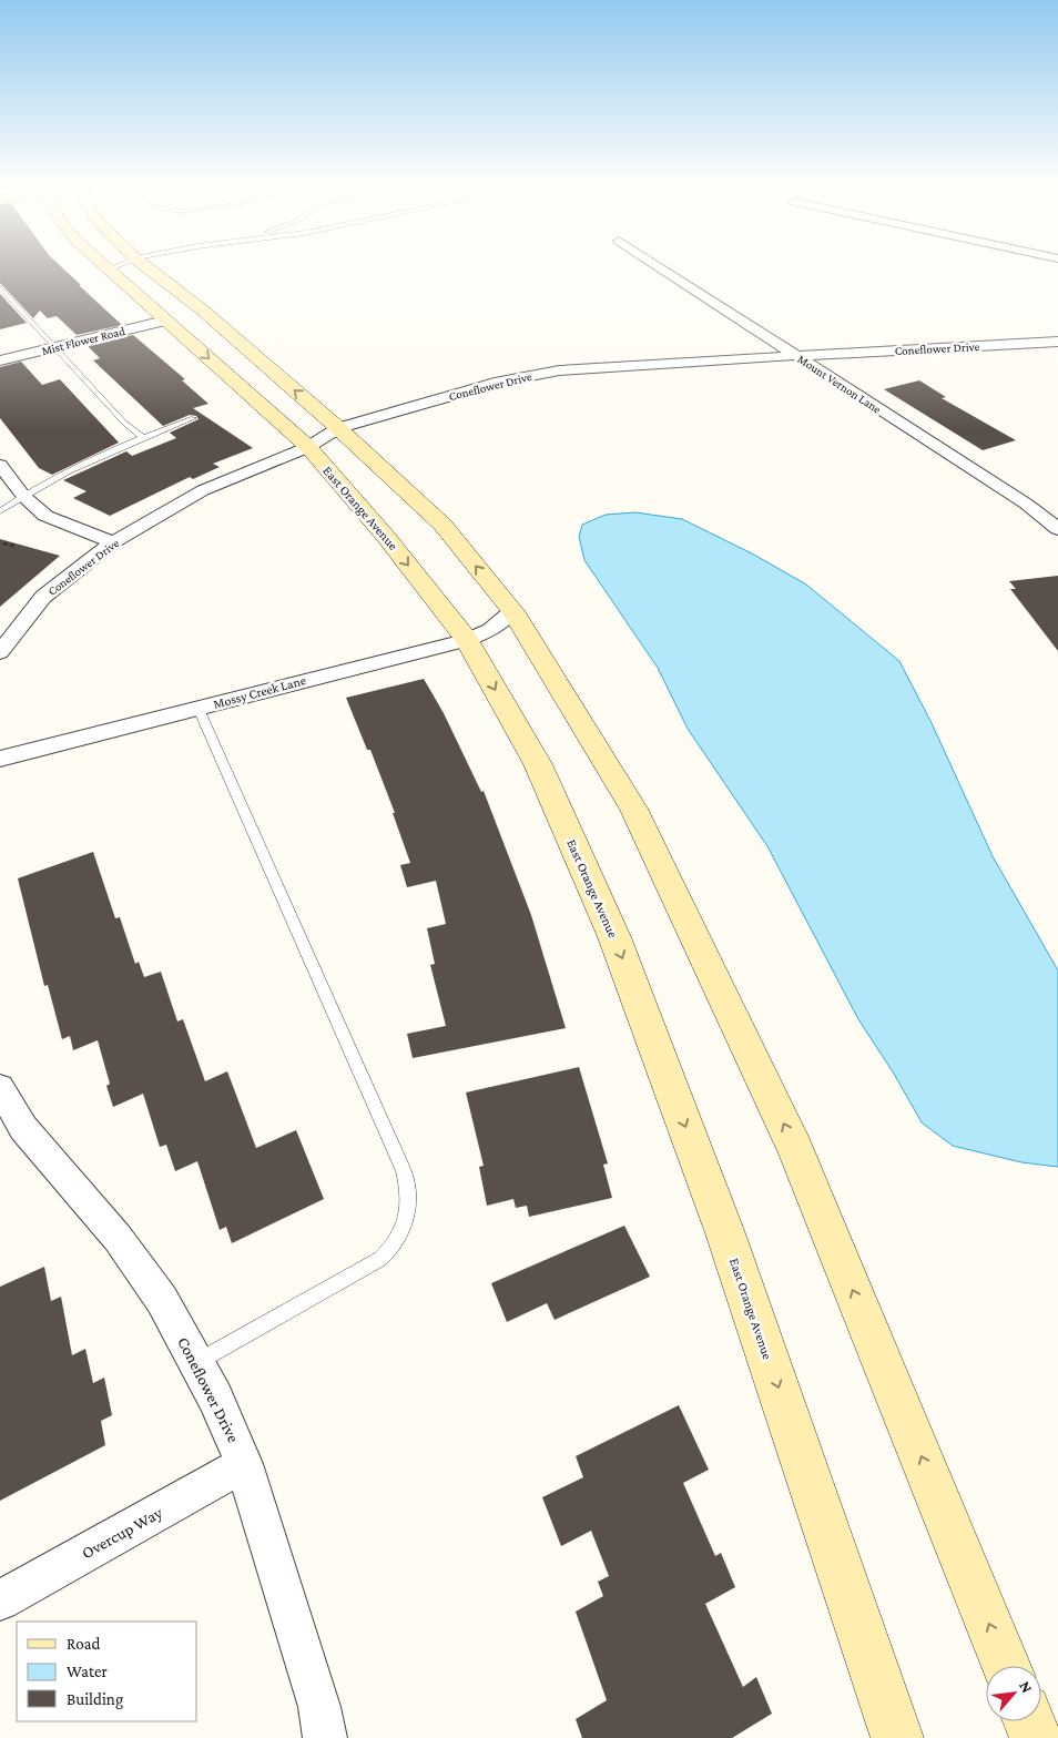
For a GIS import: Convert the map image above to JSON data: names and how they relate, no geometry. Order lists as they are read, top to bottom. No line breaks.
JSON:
{"streets":{"street":["Mist Flower Road","Coneflower Drive","Mount Vernon Lane","East Orange Avenue","Mossy Creek Lane","Overcup Way"]},"crossings":[["Mist Flower Road","East Orange Avenue"],["Coneflower Drive","Mount Vernon Lane"],["Coneflower Drive","East Orange Avenue"],["Coneflower Drive","Overcup Way"],["East Orange Avenue","Mossy Creek Lane"]],"legend":["Road","Water","Building"],"north":"top right"}
